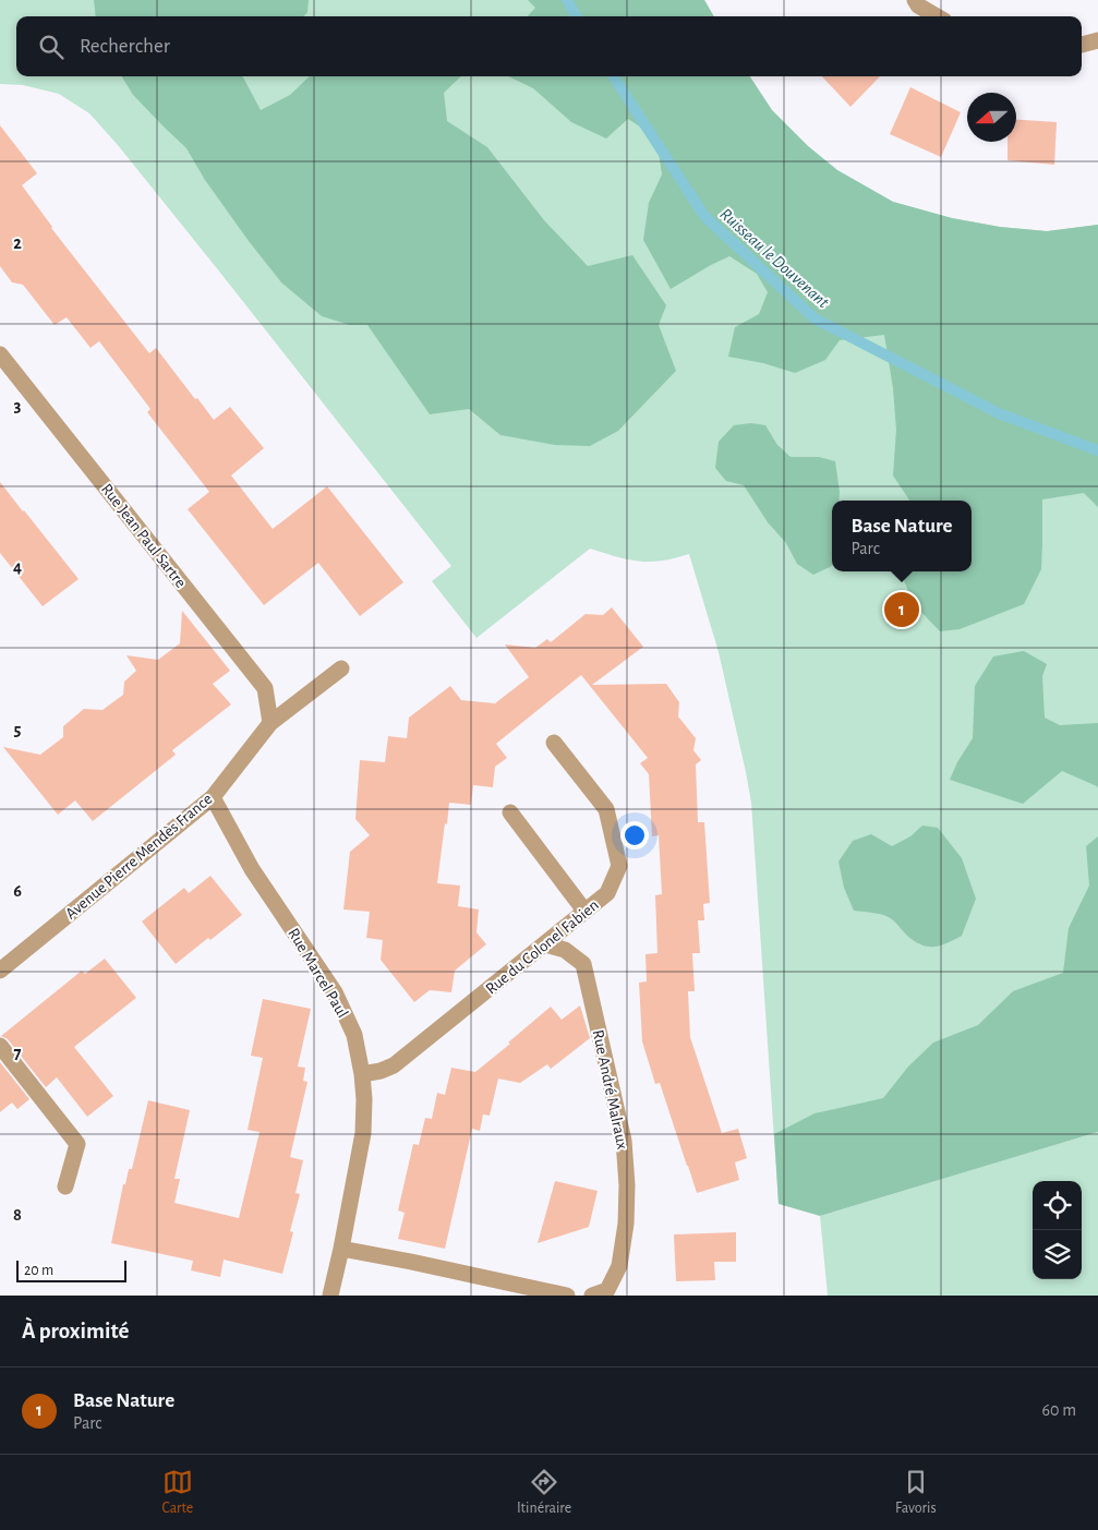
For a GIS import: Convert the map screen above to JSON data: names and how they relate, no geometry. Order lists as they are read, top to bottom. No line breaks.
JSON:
{"streets":{"street":["Rue Jean Paul Sartre","Avenue Pierre Mendès France","Rue du Colonel Fabien","Rue Marcel Paul","Rue André Malraux"]},"crossings":[["Rue Jean Paul Sartre","Avenue Pierre Mendès France"],["Avenue Pierre Mendès France","Rue Marcel Paul"],["Rue du Colonel Fabien","Rue Marcel Paul"],["Rue du Colonel Fabien","Rue André Malraux"]],"water":["Ruisseau le Douvenant"],"scale_bar":"20 m","north":"left","page":{"search":"Rechercher","popup":["Base Nature","Parc"],"pins":"1","scale":"20 m","heading":"À proximité","list":[{"mark":"1","name":"Base Nature","note":"Parc","value":"60 m"}],"nav":["Carte","Itinéraire","Favoris"]},"grid":{"rows":["2","3","4","5","6","7","8"]}}
